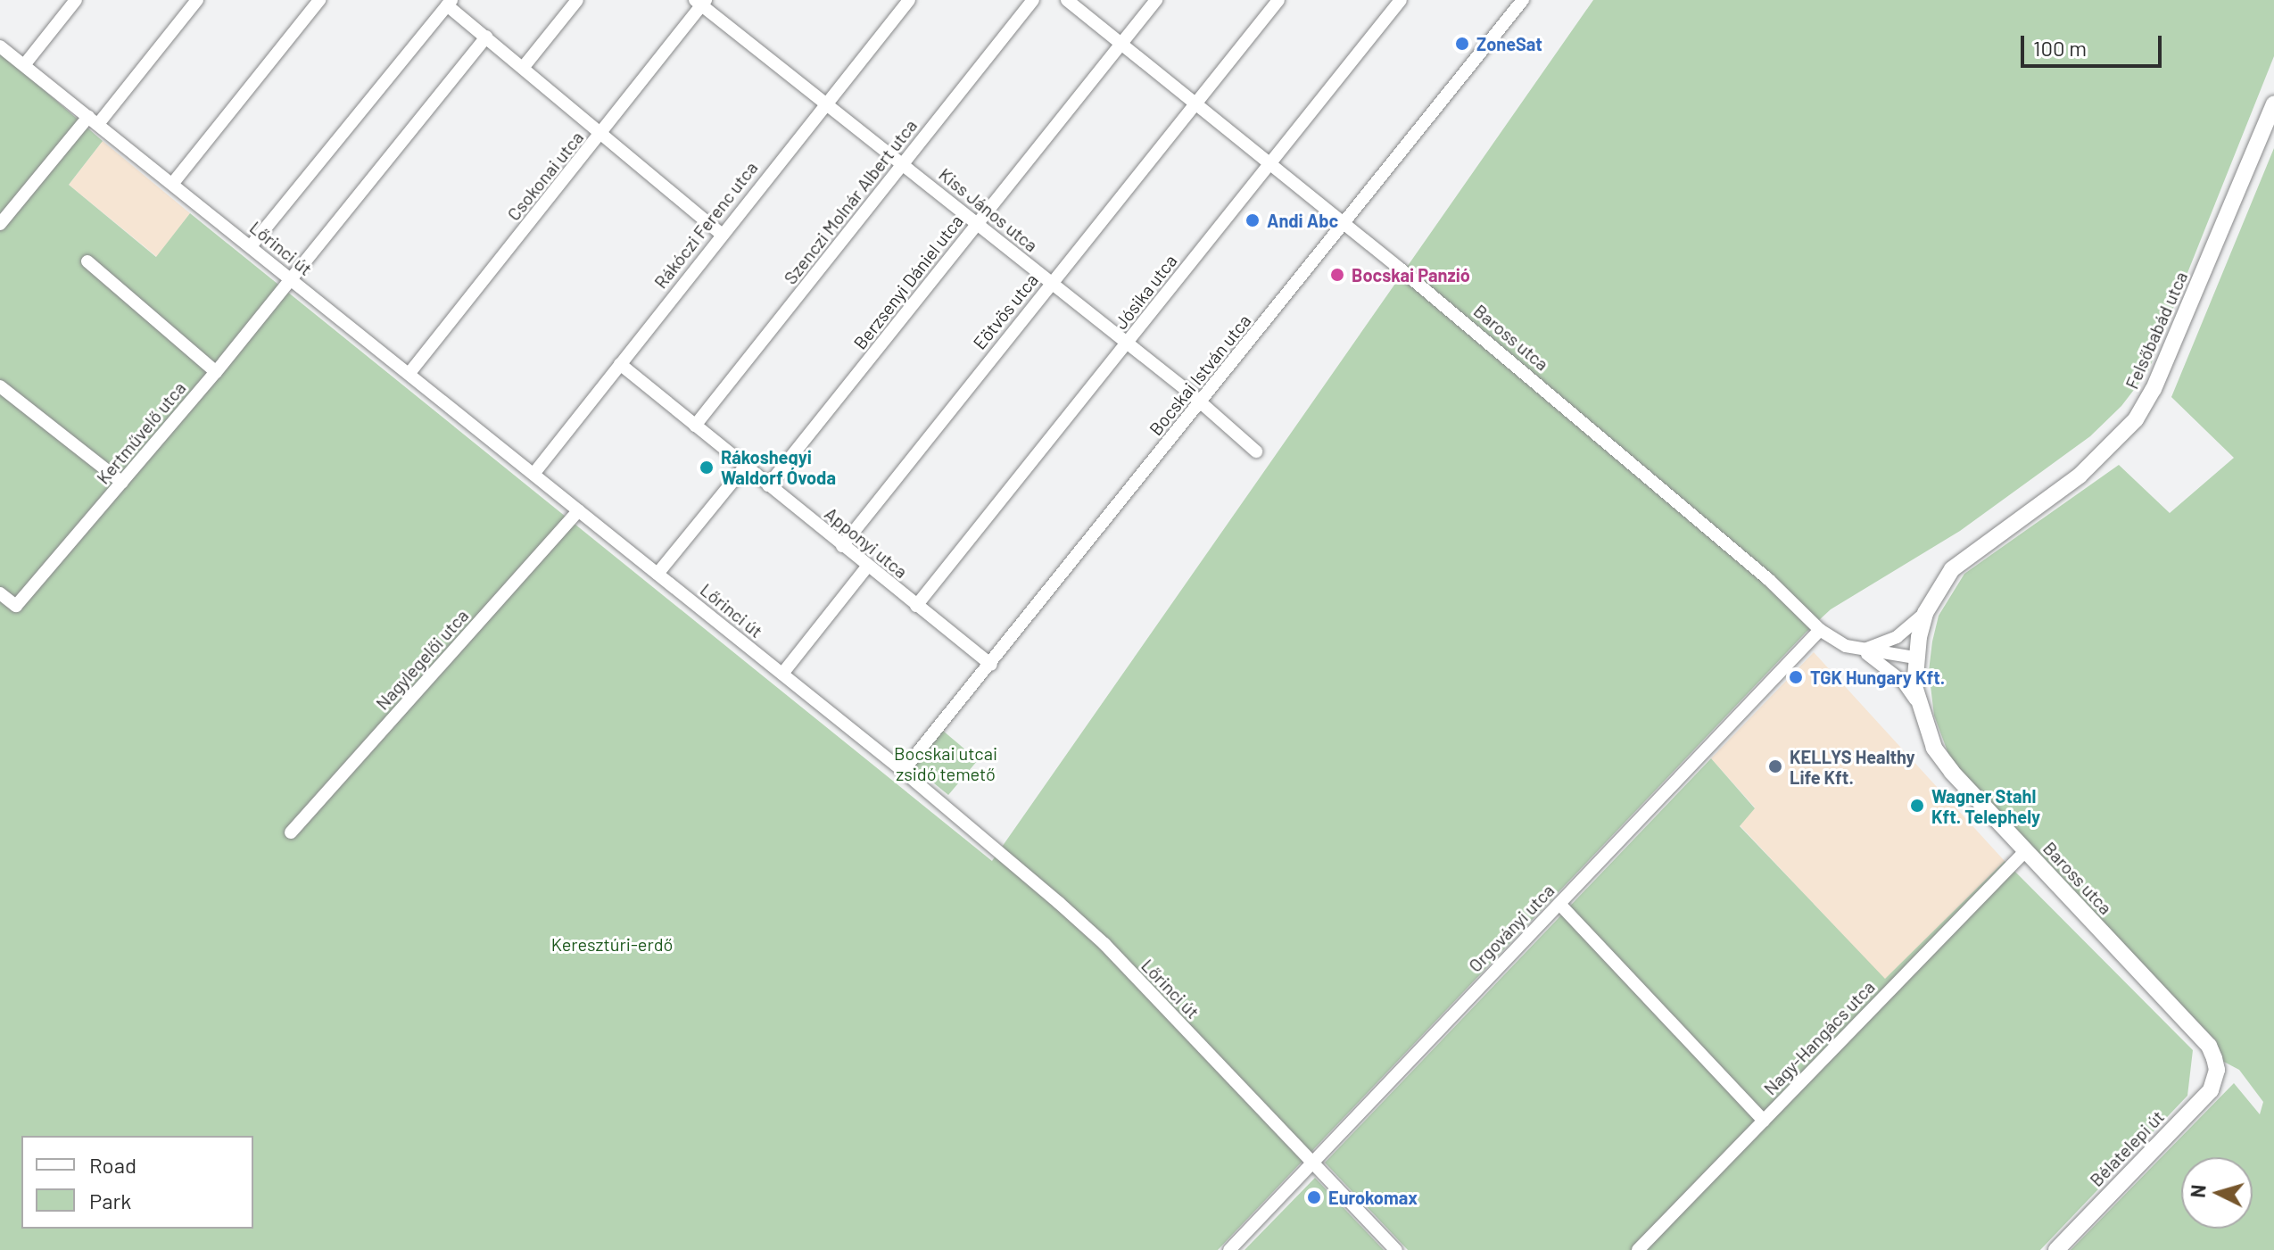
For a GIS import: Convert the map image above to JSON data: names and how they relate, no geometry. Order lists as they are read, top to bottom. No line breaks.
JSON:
{"streets":{"main road":["Felsőbabád utca","Baross utca","Bélatelepi út"],"street":["Csokonai utca","Szenczi Molnár Albert utca","Kiss János utca","Rákóczi Ferenc utca","Lőrinci út","Berzsenyi Dániel utca","Jósika utca","Eötvös utca","Bocskai István utca","Kertművelő utca","Apponyi utca","Nagylegelői utca","Orgoványi utca","Nagy-Hangács utca"]},"crossings":[["Csokonai utca","Kiss János utca"],["Csokonai utca","Lőrinci út"],["Szenczi Molnár Albert utca","Kiss János utca"],["Szenczi Molnár Albert utca","Apponyi utca"],["Kiss János utca","Rákóczi Ferenc utca"],["Kiss János utca","Berzsenyi Dániel utca"],["Kiss János utca","Jósika utca"],["Kiss János utca","Eötvös utca"],["Kiss János utca","Bocskai István utca"],["Rákóczi Ferenc utca","Lőrinci út"],["Rákóczi Ferenc utca","Apponyi utca"],["Lőrinci út","Bocskai István utca"],["Lőrinci út","Kertművelő utca"],["Lőrinci út","Nagylegelői utca"],["Lőrinci út","Orgoványi utca"],["Berzsenyi Dániel utca","Baross utca"],["Berzsenyi Dániel utca","Apponyi utca"],["Jósika utca","Baross utca"],["Jósika utca","Apponyi utca"],["Eötvös utca","Baross utca"],["Eötvös utca","Apponyi utca"],["Felsőbabád utca","Baross utca"],["Baross utca","Bocskai István utca"],["Baross utca","Orgoványi utca"],["Baross utca","Nagy-Hangács utca"],["Baross utca","Bélatelepi út"],["Bocskai István utca","Apponyi utca"]],"parks":["Bocskai utcai zsidó temető","Keresztúri-erdő"],"places":["ZoneSat","Andi Abc","Bocskai Panzió","Rákoshegyi Waldorf Óvoda","TGK Hungary Kft.","KELLYS Healthy Life Kft.","Wagner Stahl Kft. Telephely","Eurokomax"],"legend":["Road","Park"],"scale_bar":"100 m","north":"left"}
